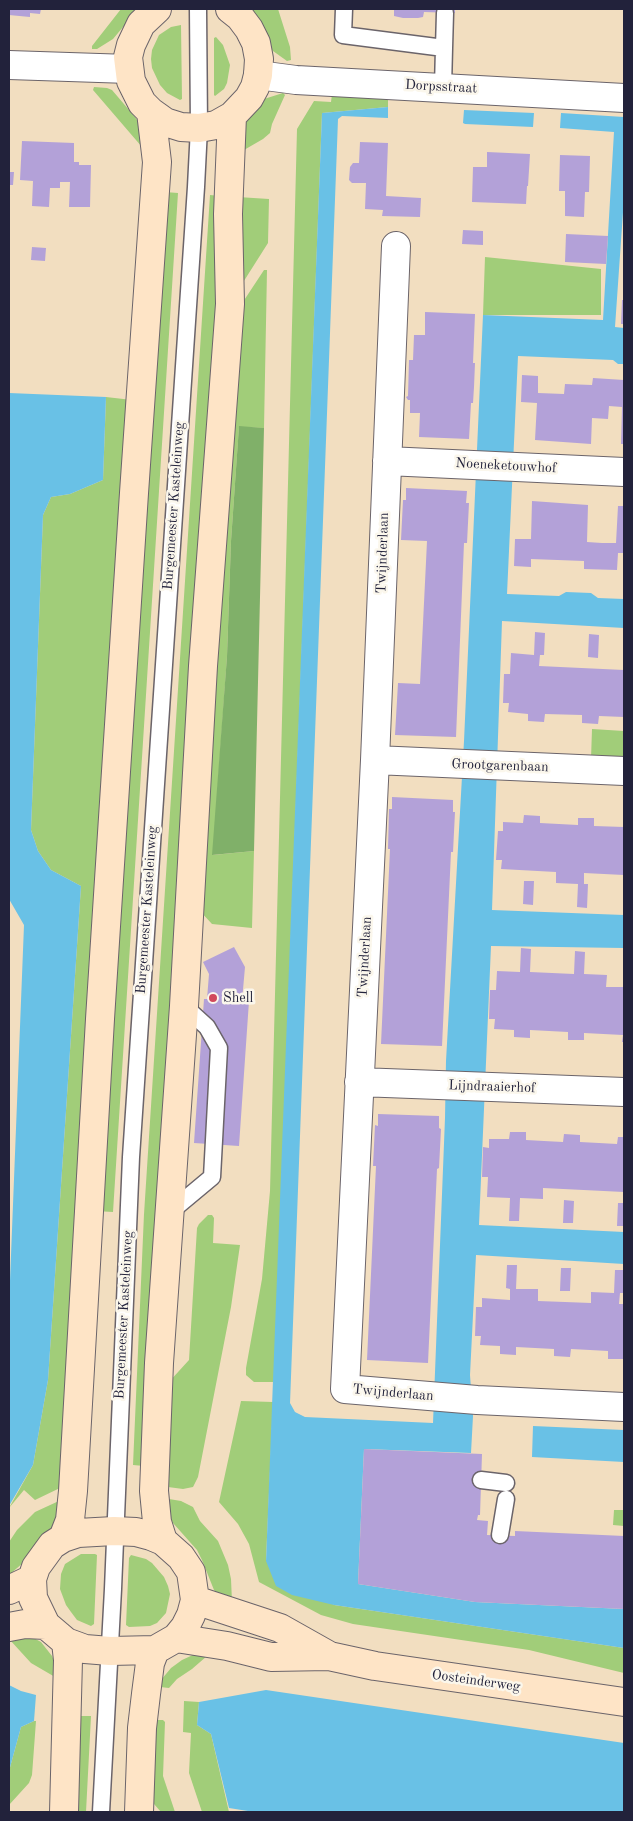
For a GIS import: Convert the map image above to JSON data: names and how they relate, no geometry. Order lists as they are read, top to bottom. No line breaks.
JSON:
{"streets":{"main road":["Oosteinderweg"],"street":["Dorpsstraat","Noeneketouwhof","Twijnderlaan","Grootgarenbaan","Lijndraaierhof"],"lane":["Burgemeester Kasteleinweg"]},"crossings":[["Noeneketouwhof","Twijnderlaan"],["Burgemeester Kasteleinweg","Oosteinderweg"],["Twijnderlaan","Grootgarenbaan"],["Twijnderlaan","Lijndraaierhof"]],"places":["Shell"]}
